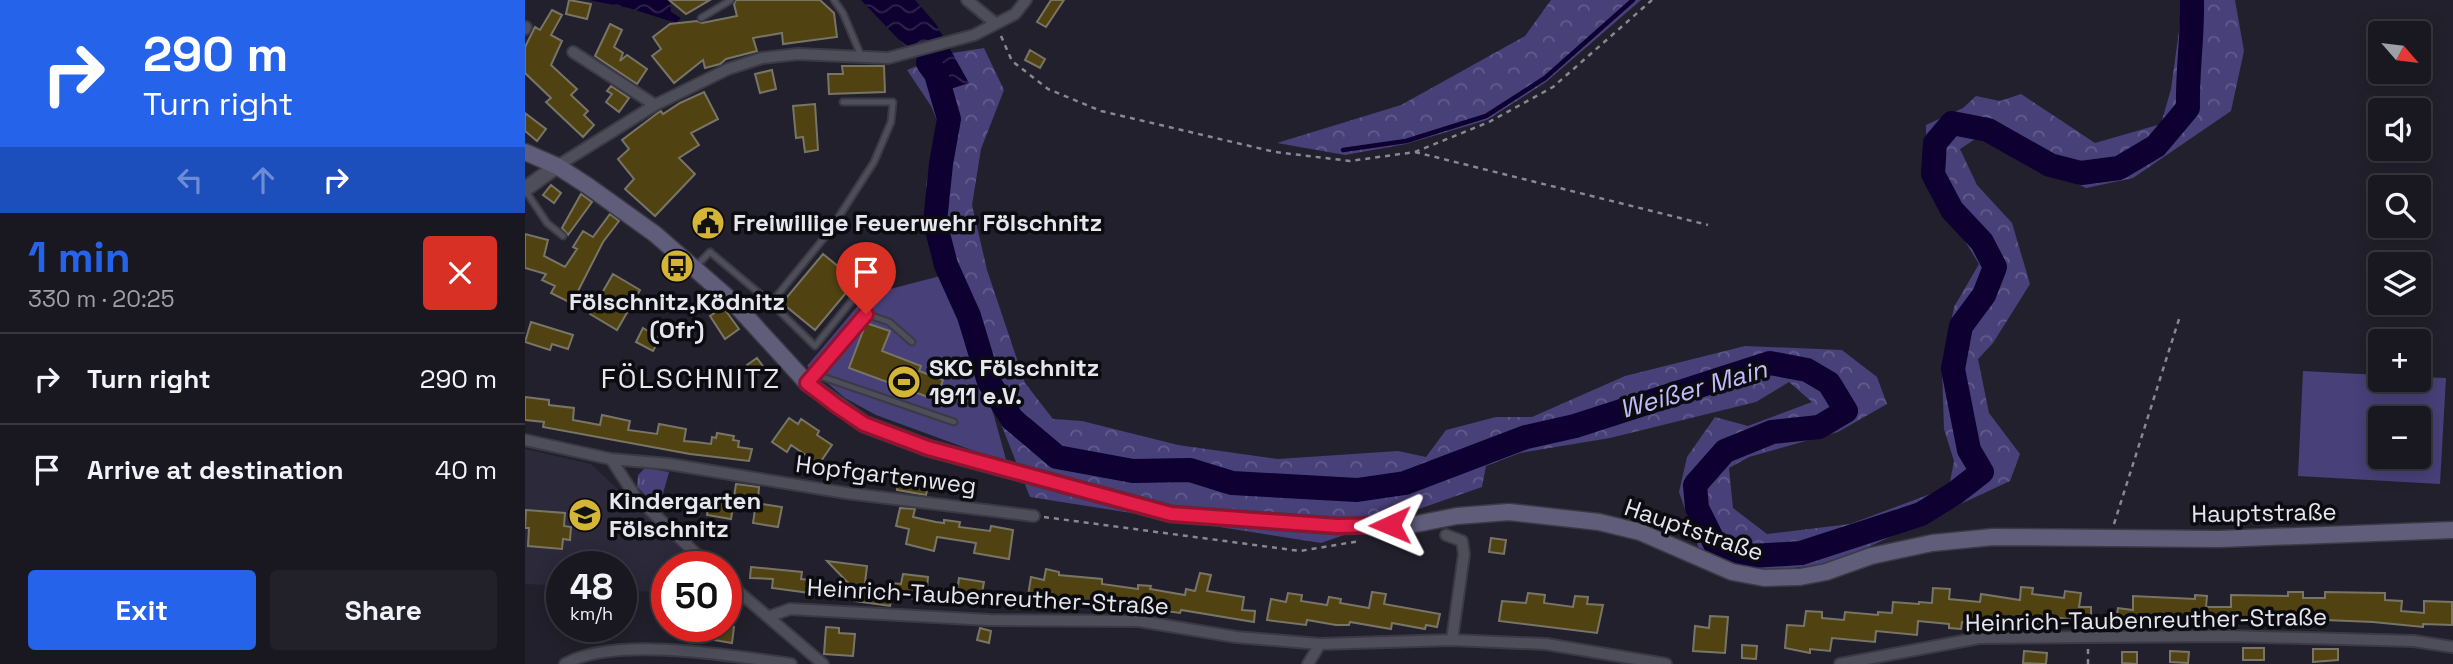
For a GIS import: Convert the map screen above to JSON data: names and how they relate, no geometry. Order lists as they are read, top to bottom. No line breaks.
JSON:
{"streets":{"main road":["Hauptstraße"],"street":["Hopfgartenweg","Heinrich-Taubenreuther-Straße"]},"districts":["FÖLSCHNITZ"],"water":["Weißer Main"],"places":{"public building":["Freiwillige Feuerwehr Fölschnitz"],"bus stop":["Fölschnitz,Ködnitz (Ofr)"],"sports":["SKC Fölschnitz 1911 e.V."],"school or university":["Kindergarten Fölschnitz"]},"north":"bottom right","page":{"turn":["290 m","Turn right"],"map_buttons":["+","−"],"heading":["1 min","330 m · 20:25"],"list":[{"name":"Turn right","value":"290 m"},{"name":"Arrive at destination","value":"40 m"}],"speed":"48 km/h","limit":"50","buttons":["Exit","Share"]}}
